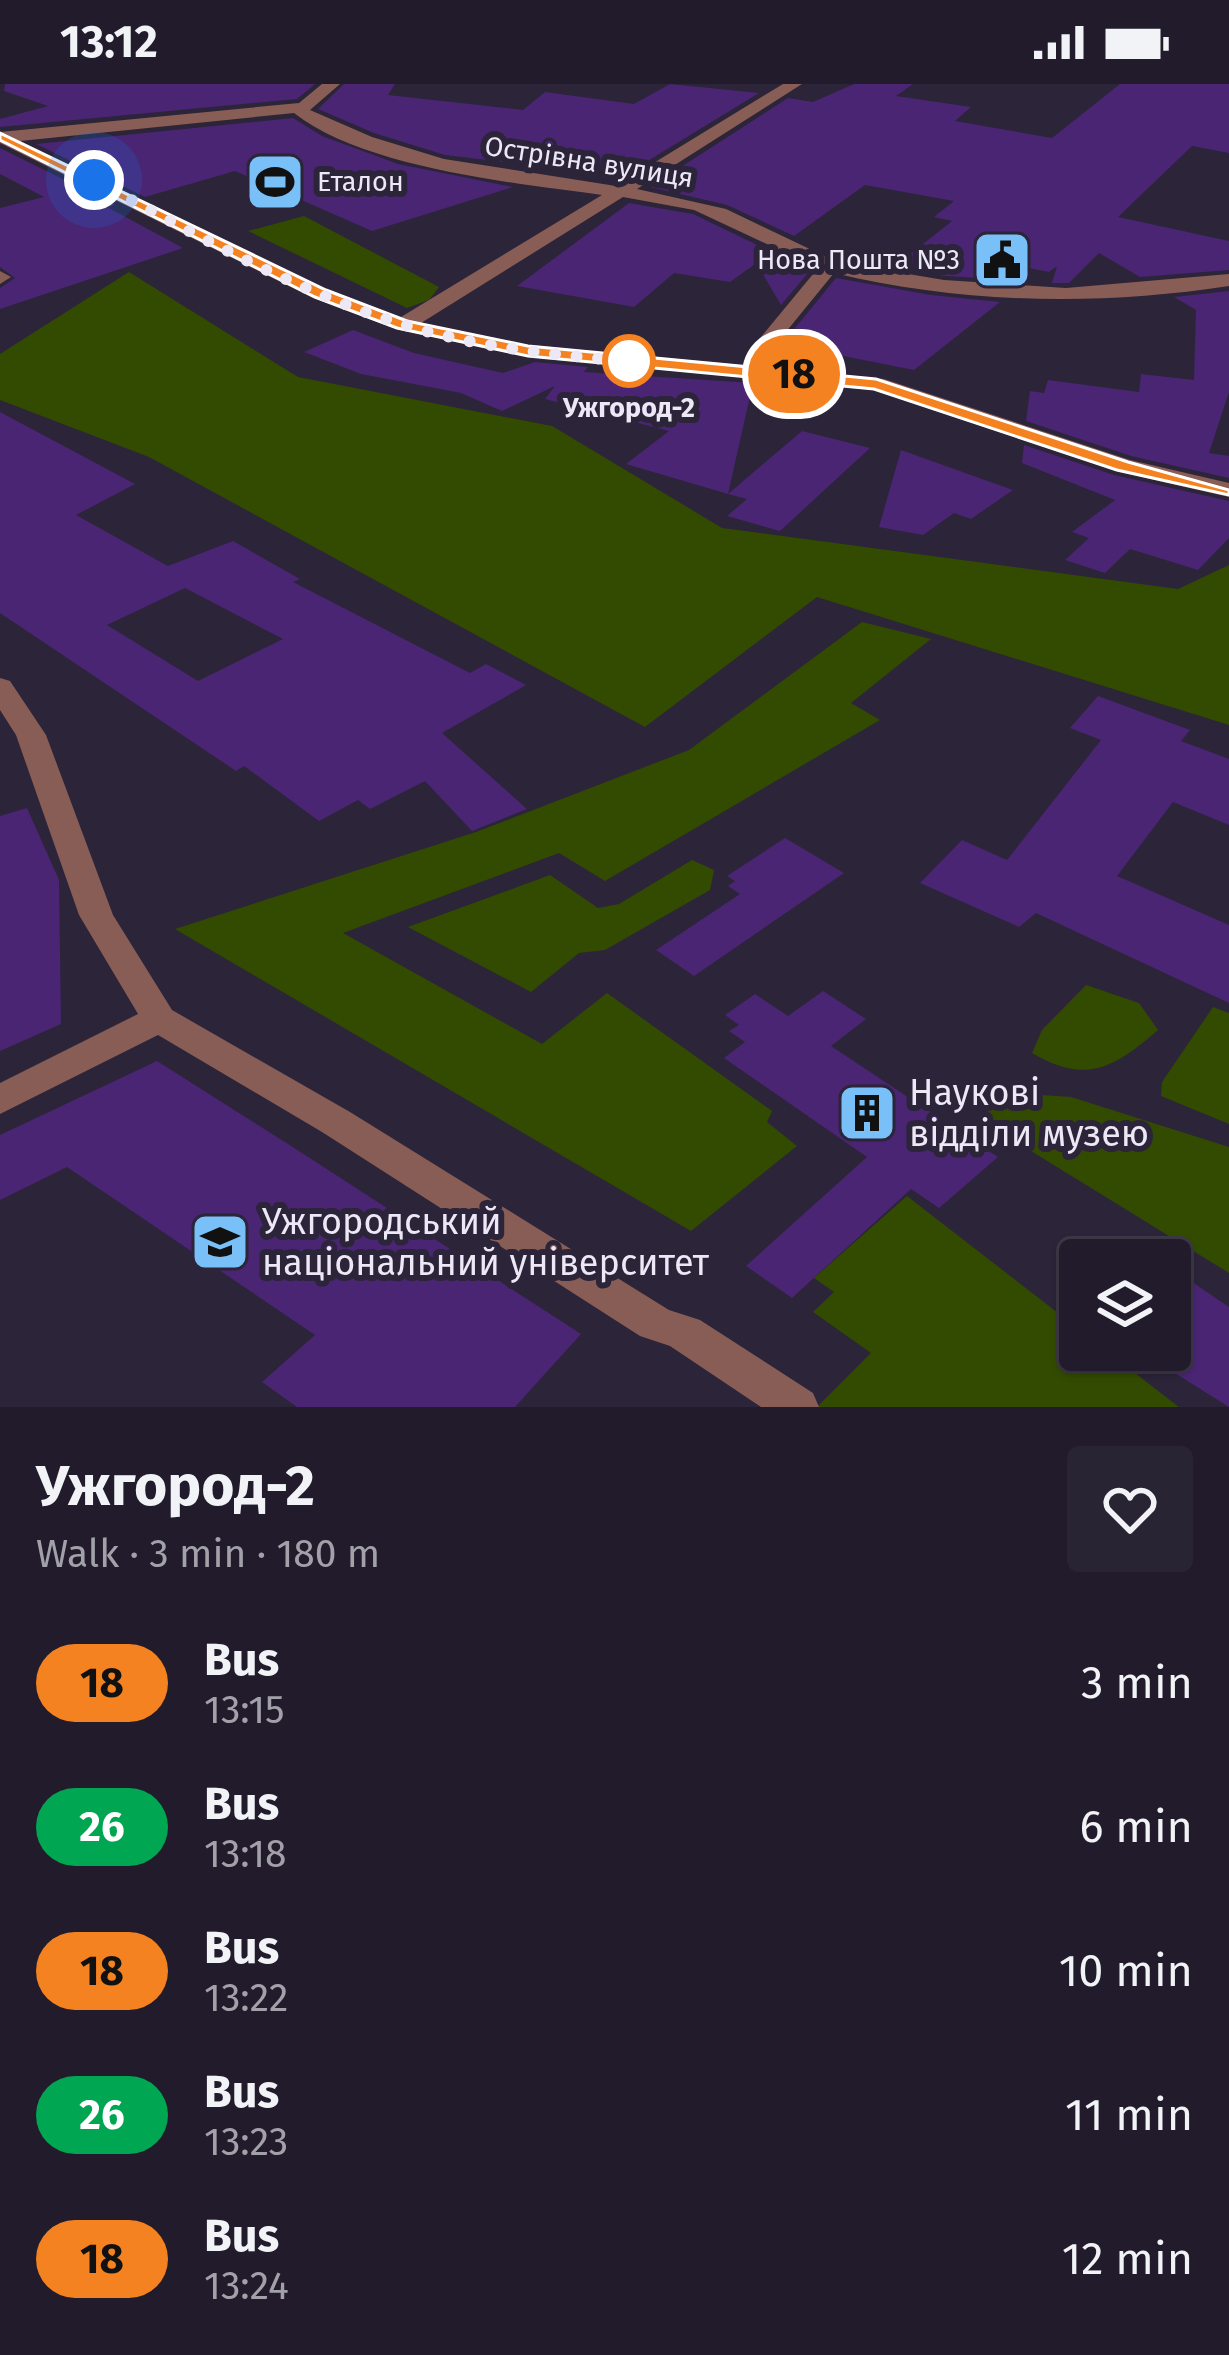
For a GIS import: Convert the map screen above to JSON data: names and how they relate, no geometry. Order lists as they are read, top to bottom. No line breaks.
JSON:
{"streets":{"street":["Острівна вулиця"]},"places":{"sports":["Еталон"],"public building":["Нова Пошта №3"],"other":["Ужгород-2"],"building":["Наукові відділи музею"],"school or university":["Ужгородський національний університет"]},"lines":["bus line 18"],"page":{"status":"13:12","on_map":"18","heading":["Ужгород-2","Walk · 3 min · 180 m"],"list":[{"mark":"18","name":"Bus","note":"13:15","value":"3 min"},{"mark":"26","name":"Bus","note":"13:18","value":"6 min"},{"mark":"18","name":"Bus","note":"13:22","value":"10 min"},{"mark":"26","name":"Bus","note":"13:23","value":"11 min"},{"mark":"18","name":"Bus","note":"13:24","value":"12 min"}]}}
